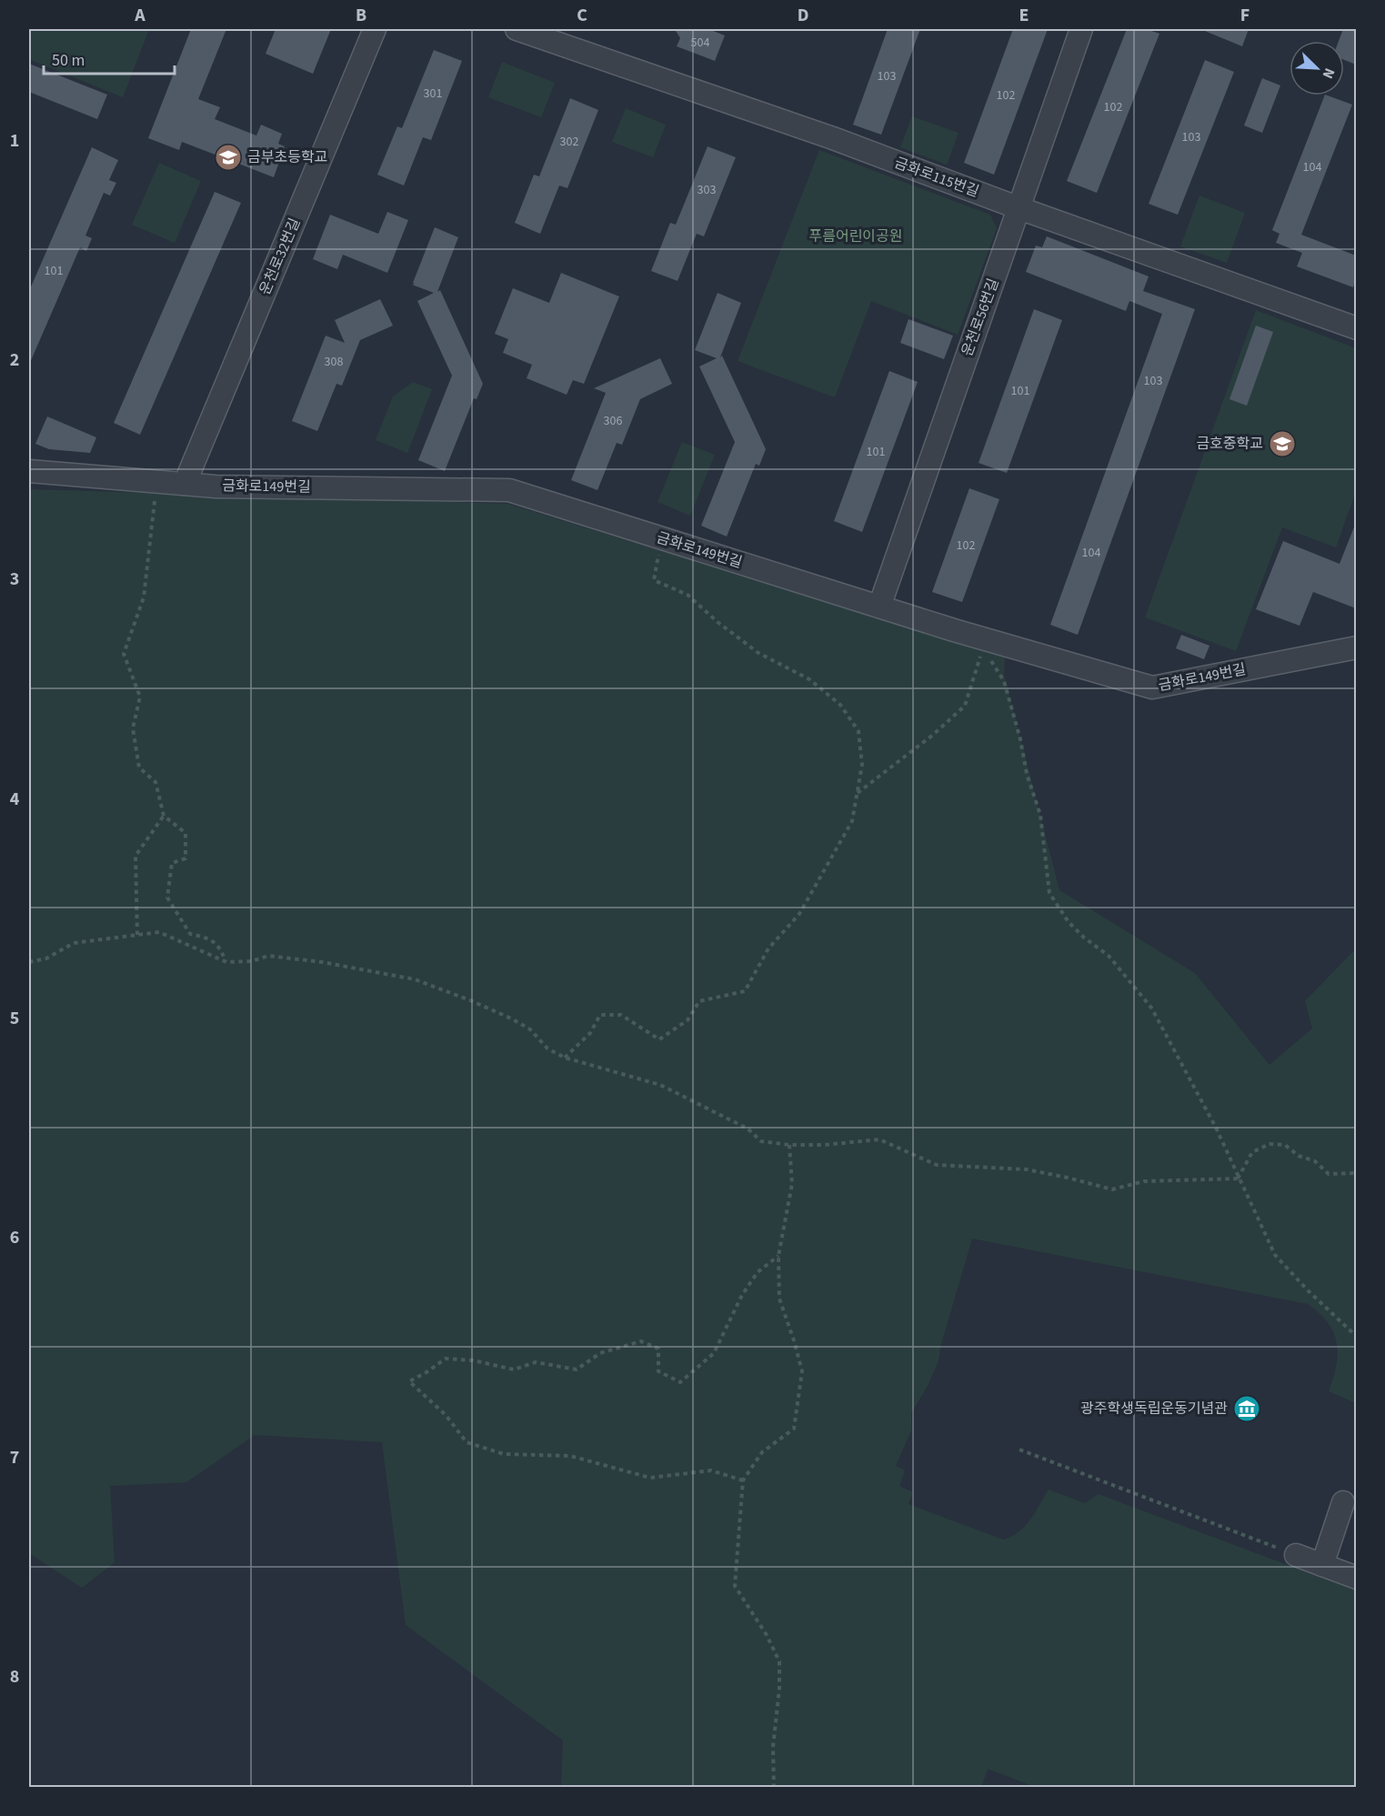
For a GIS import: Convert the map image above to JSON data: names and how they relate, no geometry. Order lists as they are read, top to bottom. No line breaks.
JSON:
{"streets":{"street":["금화로115번길","운천로32번길","운천로56번길","금화로149번길"]},"crossings":[["금화로115번길","운천로56번길"],["운천로32번길","금화로149번길"],["운천로56번길","금화로149번길"]],"parks":["푸름어린이공원"],"places":{"school or university":["금부초등학교","금호중학교"],"museum":["광주학생독립운동기념관"]},"house_numbers":["504","103","301","102","102","103","302","104","303","101","308","103","101","306","101","102","104"],"scale_bar":"50 m","north":"bottom right","grid":{"columns":["A","B","C","D","E","F"],"rows":["1","2","3","4","5","6","7","8"]}}
